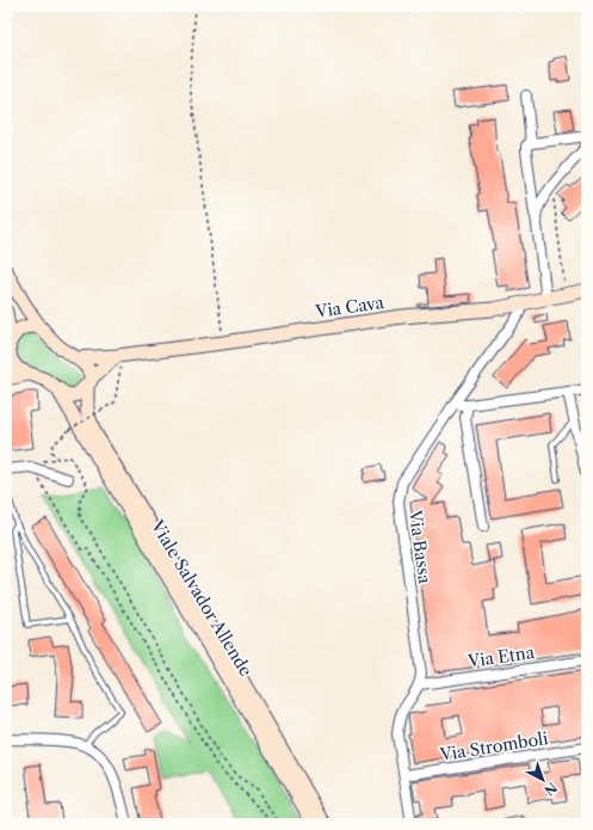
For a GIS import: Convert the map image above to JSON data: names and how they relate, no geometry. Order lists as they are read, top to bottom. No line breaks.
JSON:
{"streets":{"main road":["Via Cava","Viale Salvador Allende"],"street":["Via Bassa","Via Etna","Via Stromboli"]},"crossings":[["Via Cava","Via Bassa"],["Via Bassa","Via Etna"]],"north":"bottom right"}
